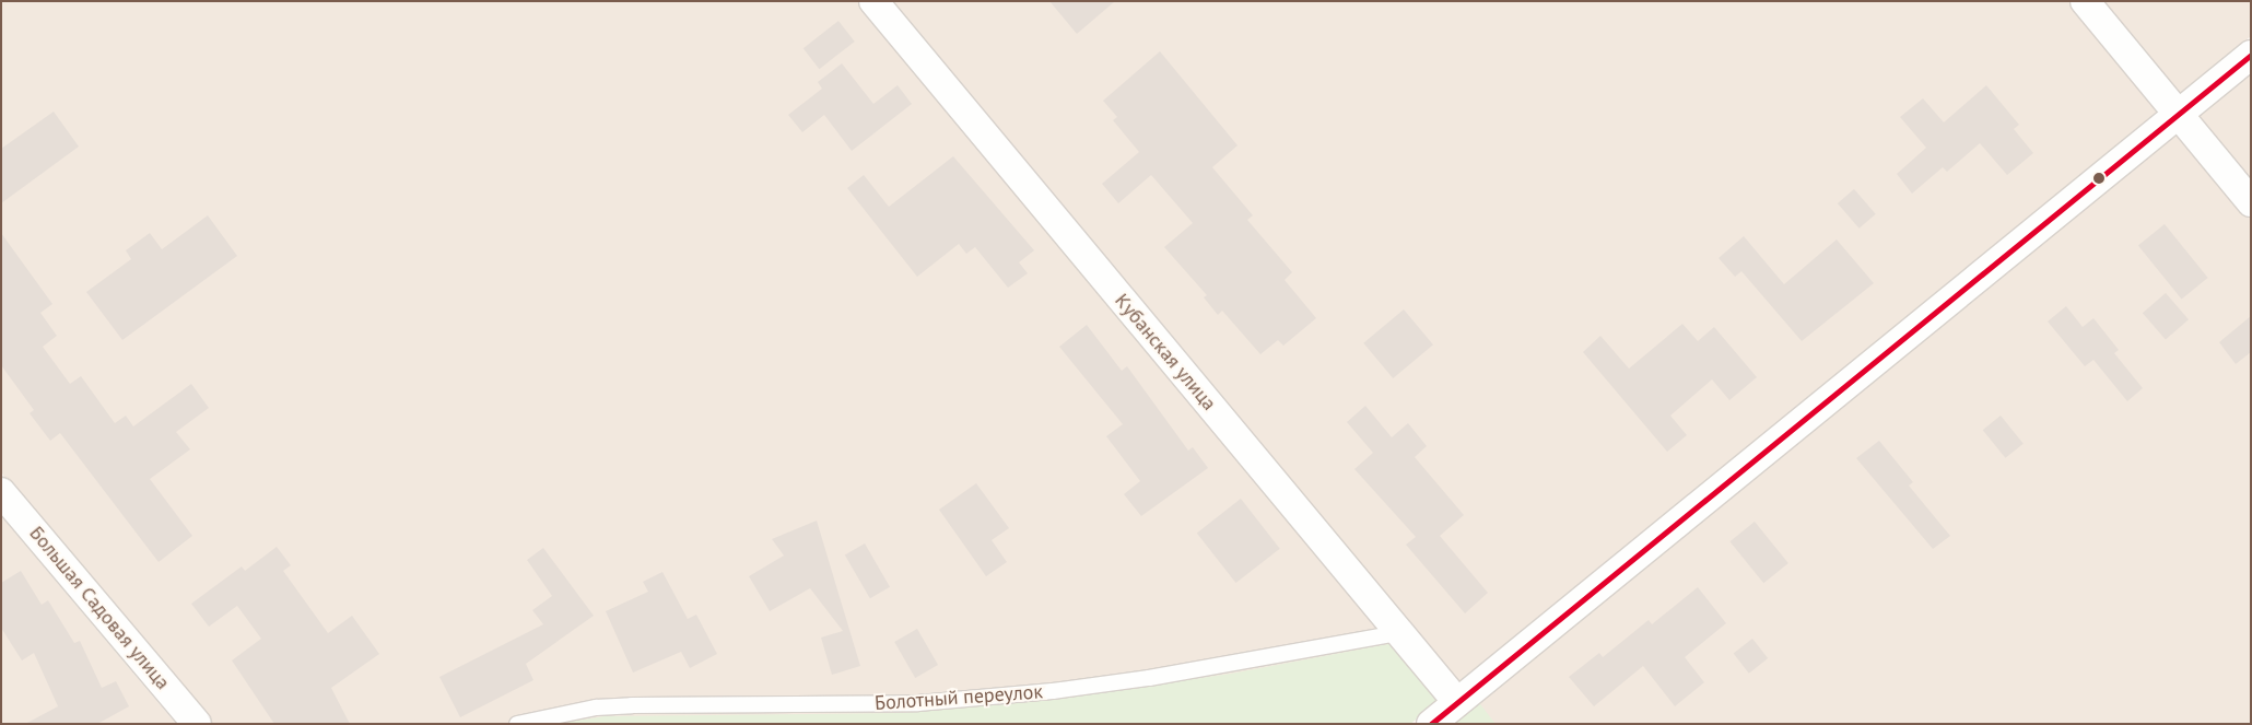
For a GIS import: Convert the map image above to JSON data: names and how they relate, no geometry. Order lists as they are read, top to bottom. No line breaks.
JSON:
{"streets":{"street":["Кубанская улица","Большая Садовая улица"],"lane":["Болотный переулок"]},"crossings":[["Кубанская улица","Болотный переулок"]]}
